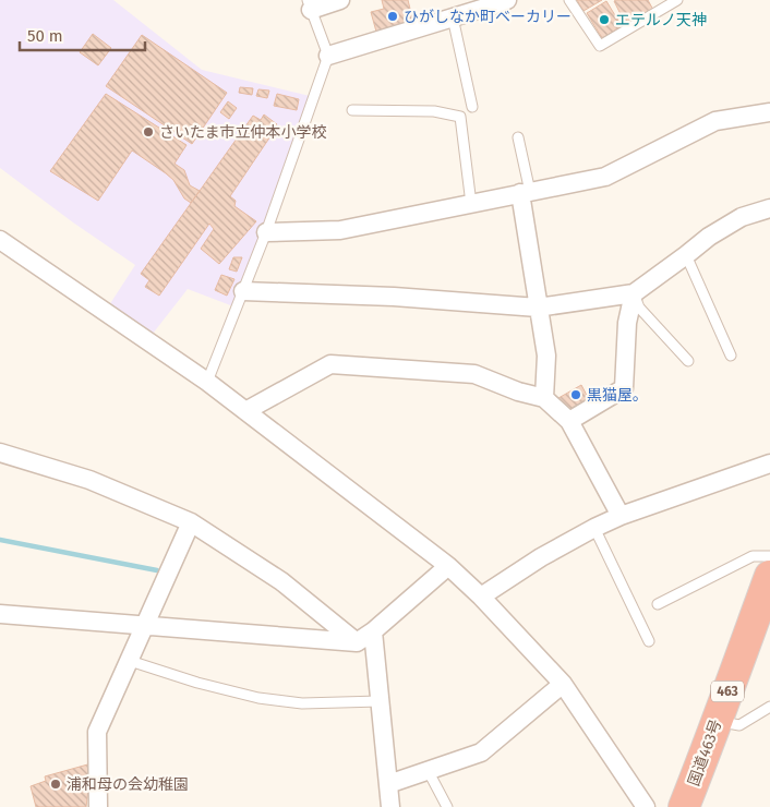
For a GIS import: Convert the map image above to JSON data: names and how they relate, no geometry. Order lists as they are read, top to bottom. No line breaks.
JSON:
{"streets":{"highway":["463","国道463号"]},"places":["ひがしなか町ベーカリー","エテルノ天神","さいたま市立仲本小学校","黒猫屋。","浦和母の会幼稚園"],"scale_bar":"50 m"}
